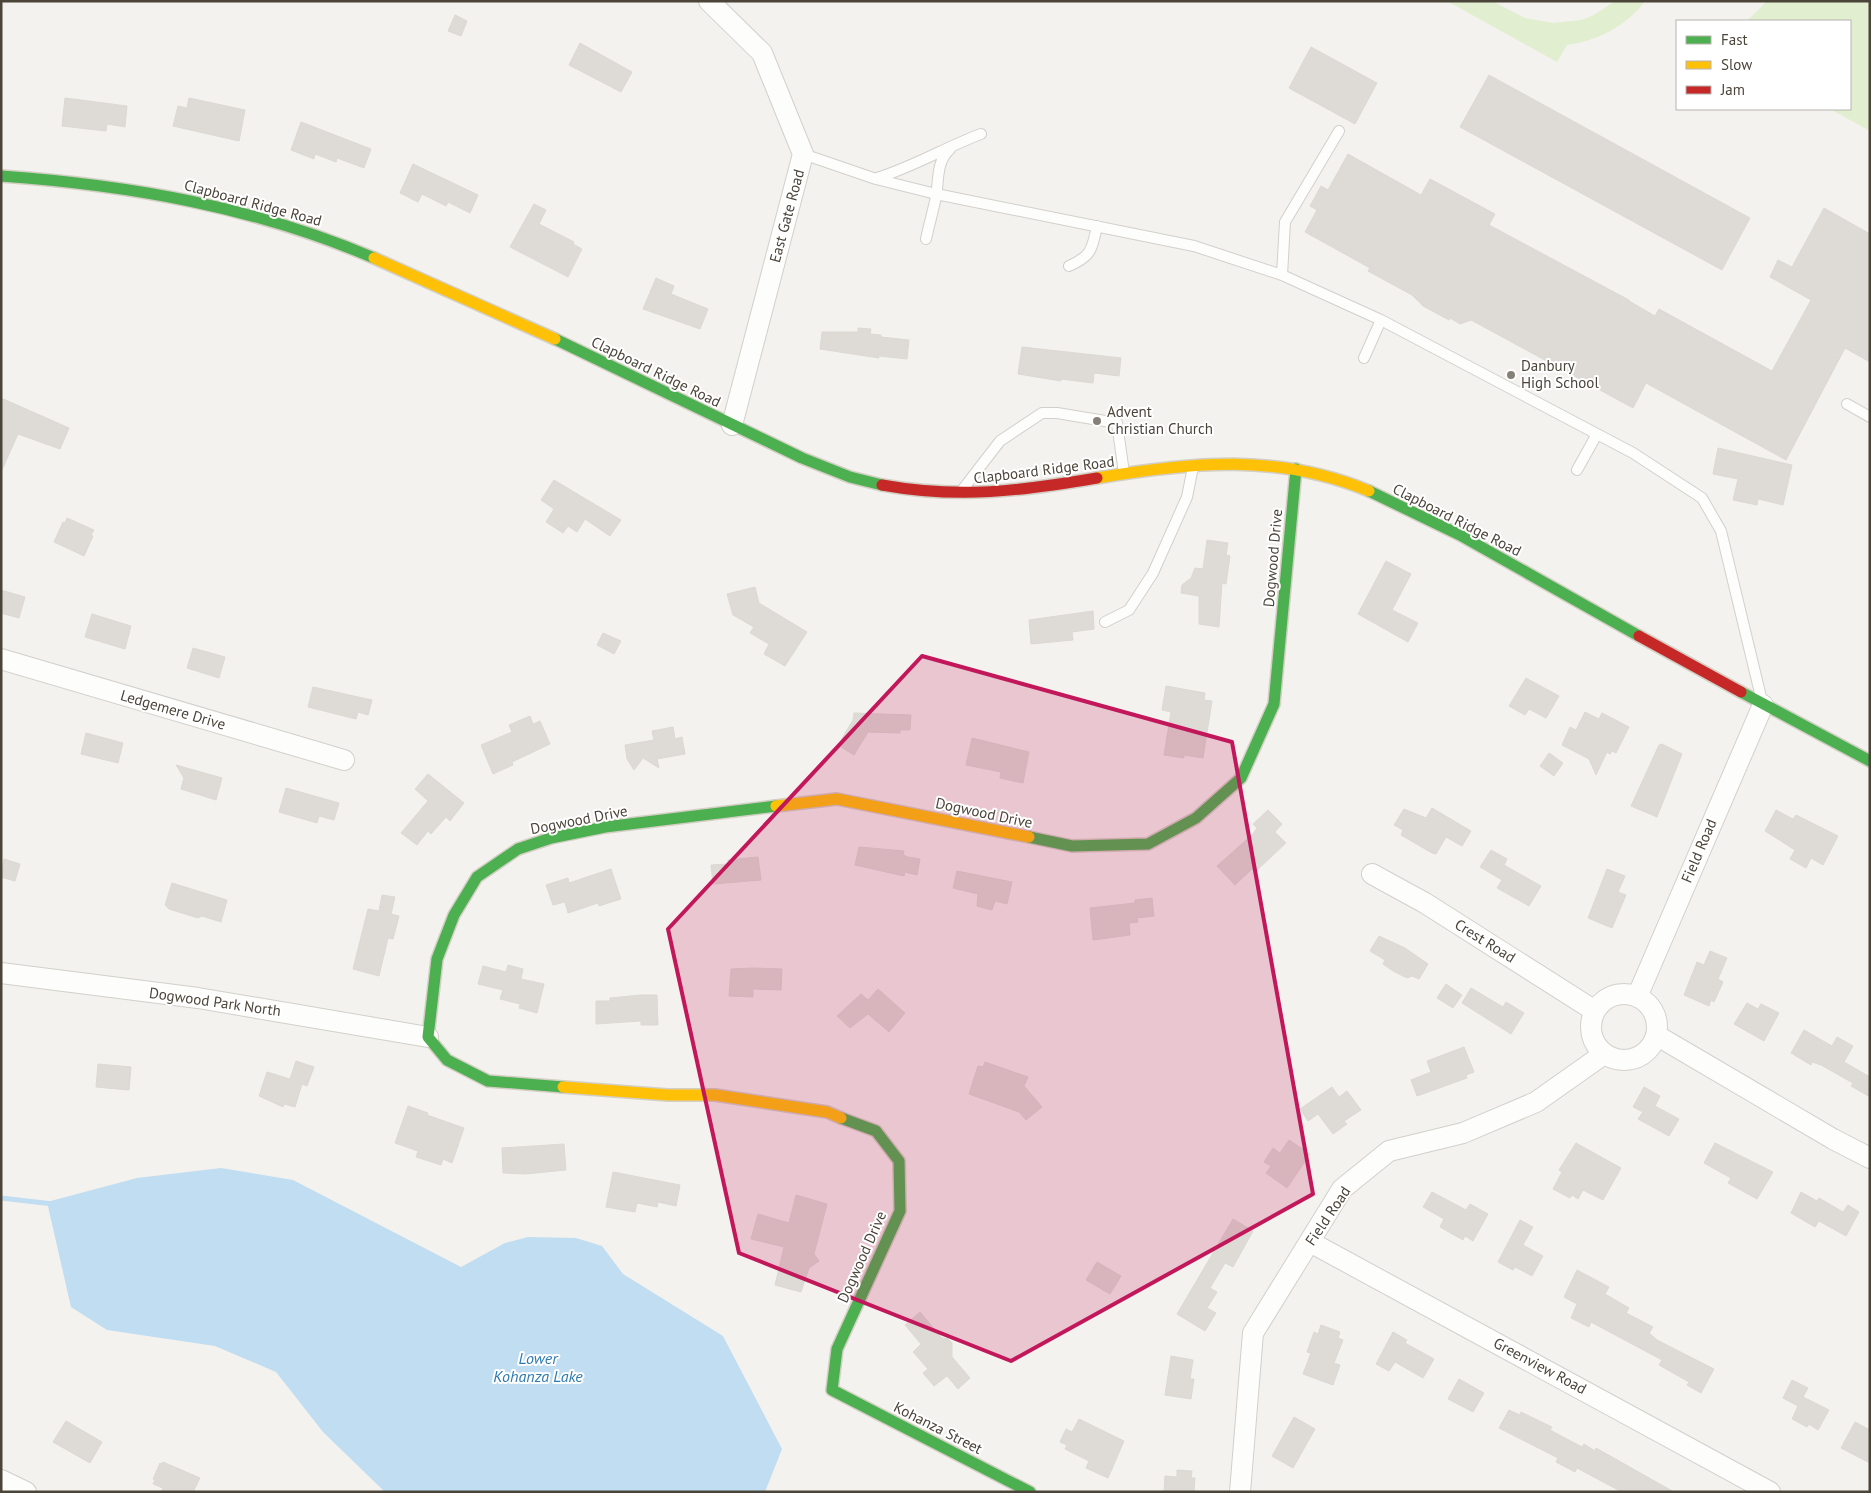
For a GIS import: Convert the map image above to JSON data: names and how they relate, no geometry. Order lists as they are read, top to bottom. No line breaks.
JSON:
{"streets":{"street":["Clapboard Ridge Road","East Gate Road","Dogwood Drive","Ledgemere Drive","Field Road","Crest Road","Dogwood Park North","Greenview Road","Kohanza Street"]},"crossings":[["Clapboard Ridge Road","East Gate Road"],["Clapboard Ridge Road","Dogwood Drive"],["Clapboard Ridge Road","Field Road"],["Dogwood Drive","Dogwood Park North"],["Dogwood Drive","Kohanza Street"],["Field Road","Crest Road"],["Field Road","Greenview Road"]],"water":["Lower Kohanza Lake"],"places":["Danbury High School","Advent Christian Church"],"legend":["Fast","Slow","Jam"]}
